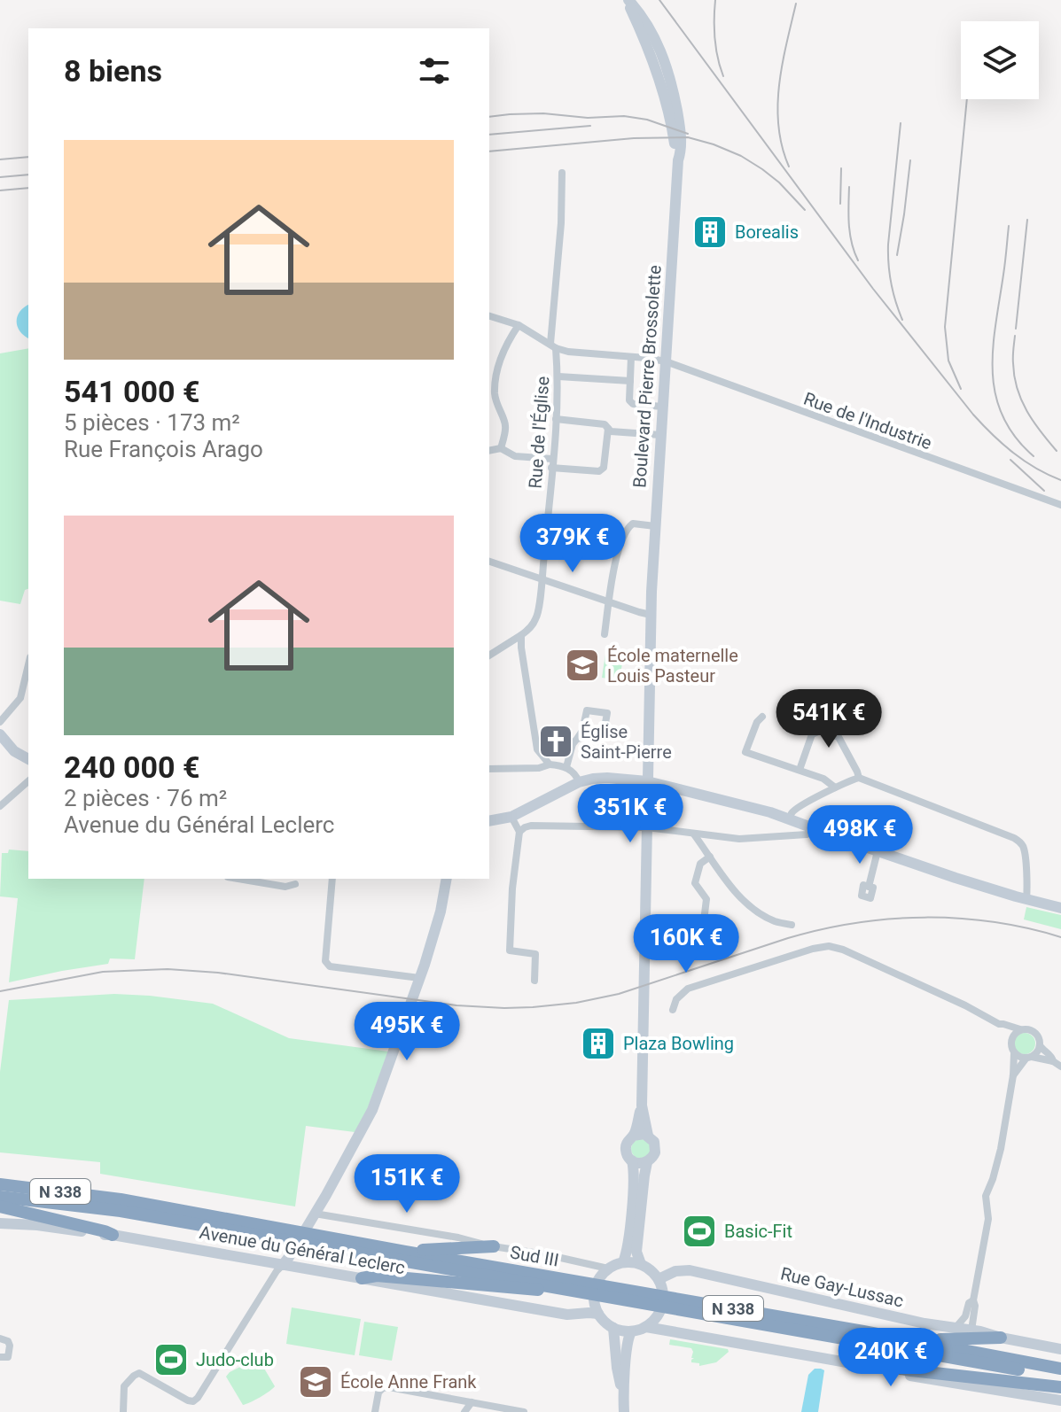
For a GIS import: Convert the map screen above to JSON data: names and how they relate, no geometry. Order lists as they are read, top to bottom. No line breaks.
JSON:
{"streets":{"highway":["N 338","Sud III"],"main road":["Boulevard Pierre Brossolette","Avenue du Général Leclerc","Rue Gay-Lussac"],"street":["Rue de l'Industrie","Rue de l'Église"]},"crossings":[["Boulevard Pierre Brossolette","Rue de l'Industrie"],["Rue de l'Industrie","Rue de l'Église"],["Avenue du Général Leclerc","Rue Gay-Lussac"]],"places":{"building":["Borealis","Plaza Bowling"],"school or university":["École maternelle Louis Pasteur","École Anne Frank"],"church":["Église Saint-Pierre"],"sports":["Basic-Fit","Judo-club"]},"page":{"heading":"8 biens","list":[{"name":"541 000 €","note":"5 pièces · 173 m² · Rue François Arago"},{"name":"240 000 €","note":"2 pièces · 76 m² · Avenue du Général Leclerc"}],"price":["379K €","541K €","351K €","498K €","160K €","495K €","151K €","240K €"]}}
